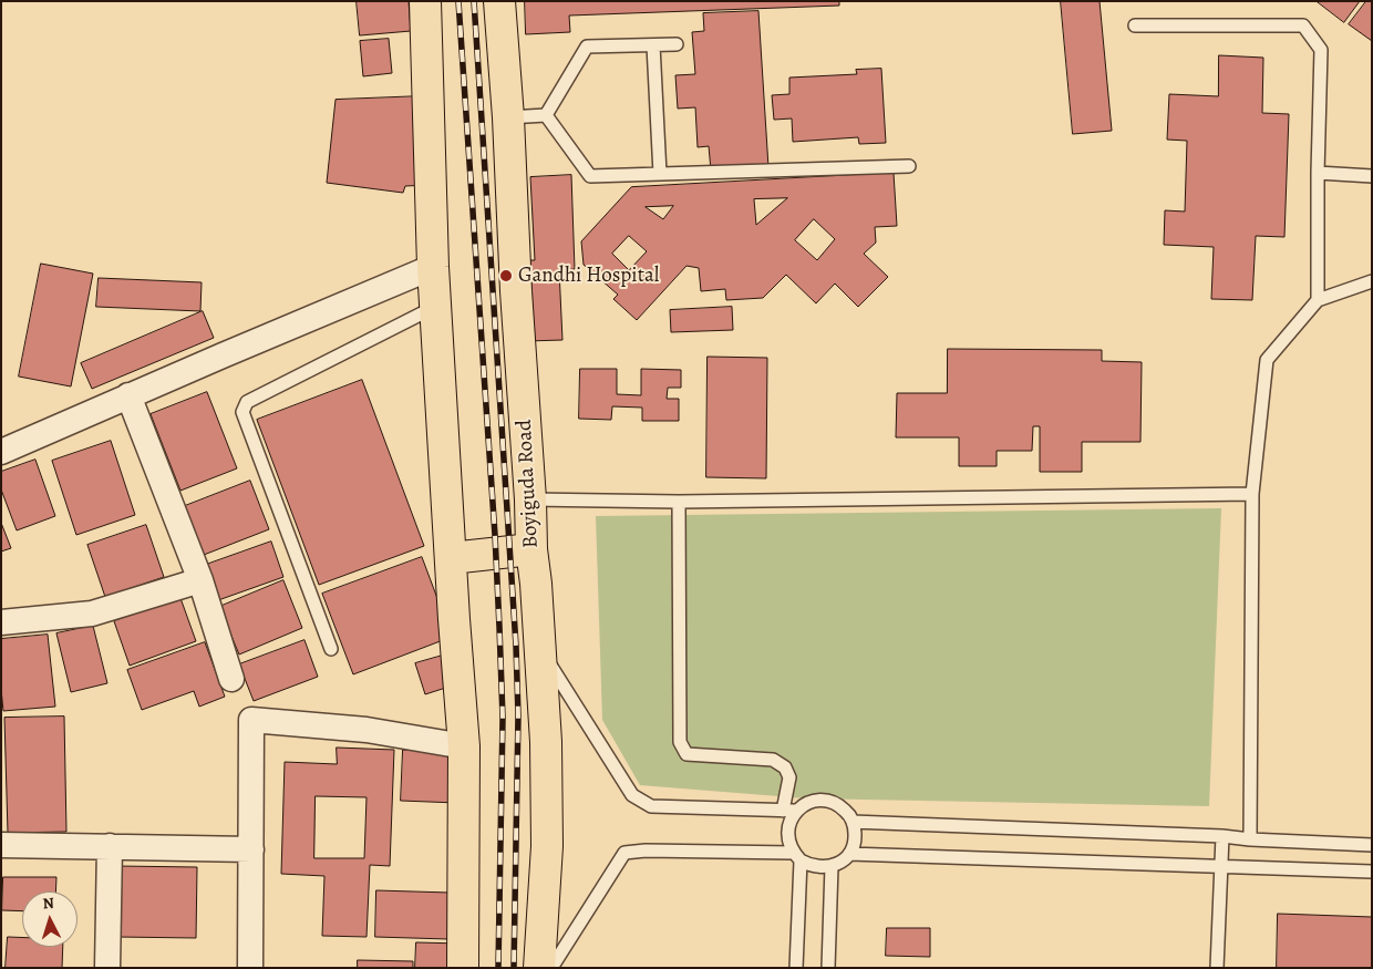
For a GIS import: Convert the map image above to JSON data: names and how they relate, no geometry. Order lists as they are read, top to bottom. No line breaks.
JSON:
{"streets":{"main road":["Boyiguda Road"]},"places":["Gandhi Hospital"],"north":"top"}
